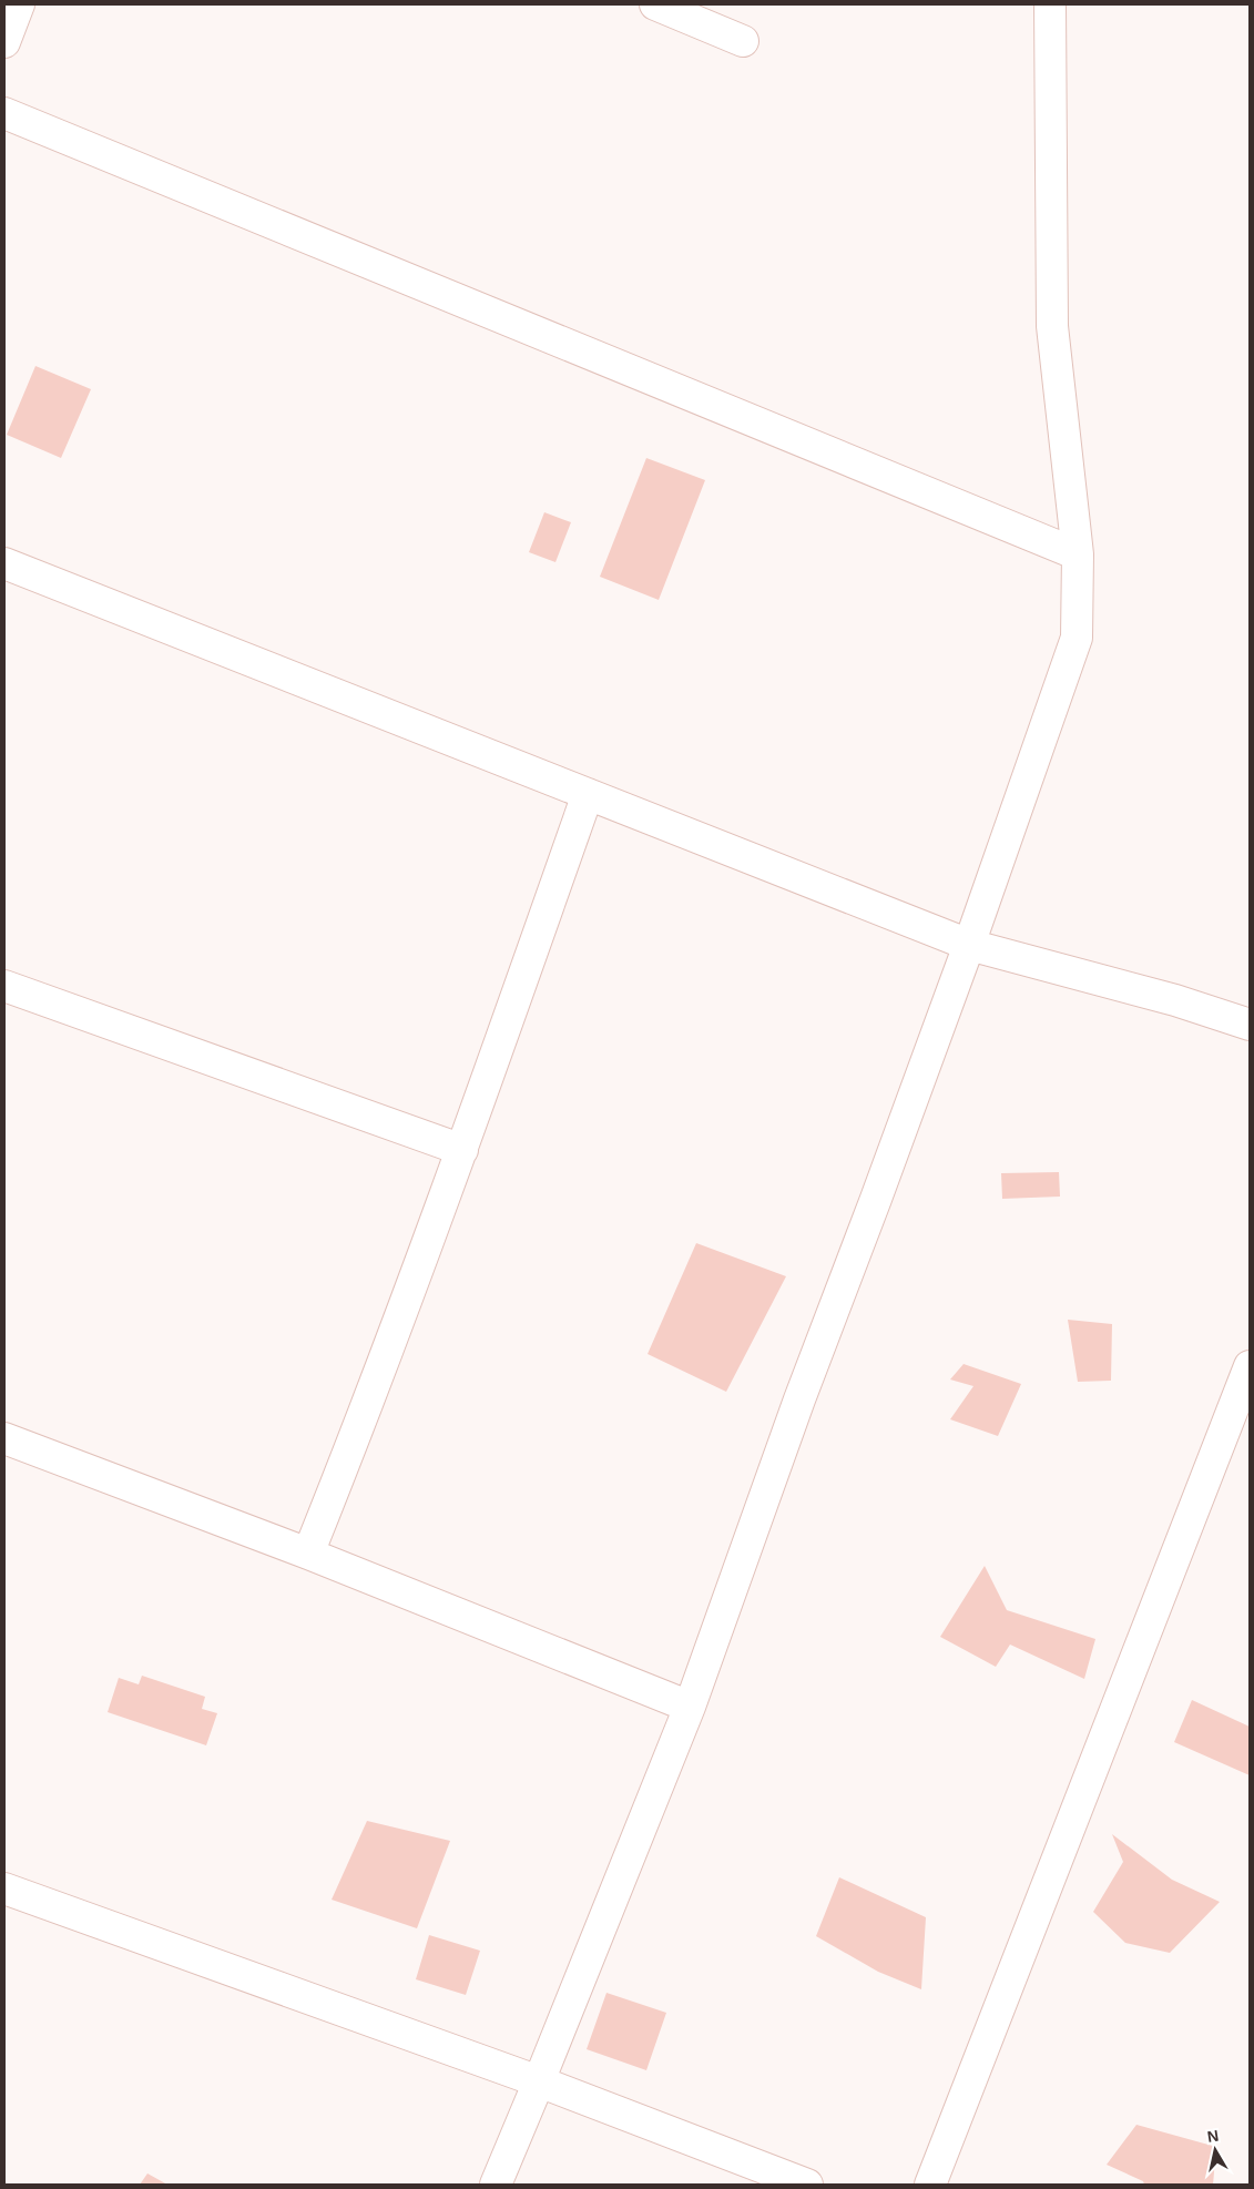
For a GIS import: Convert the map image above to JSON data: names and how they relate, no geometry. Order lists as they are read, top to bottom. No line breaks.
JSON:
{"north":"top"}
